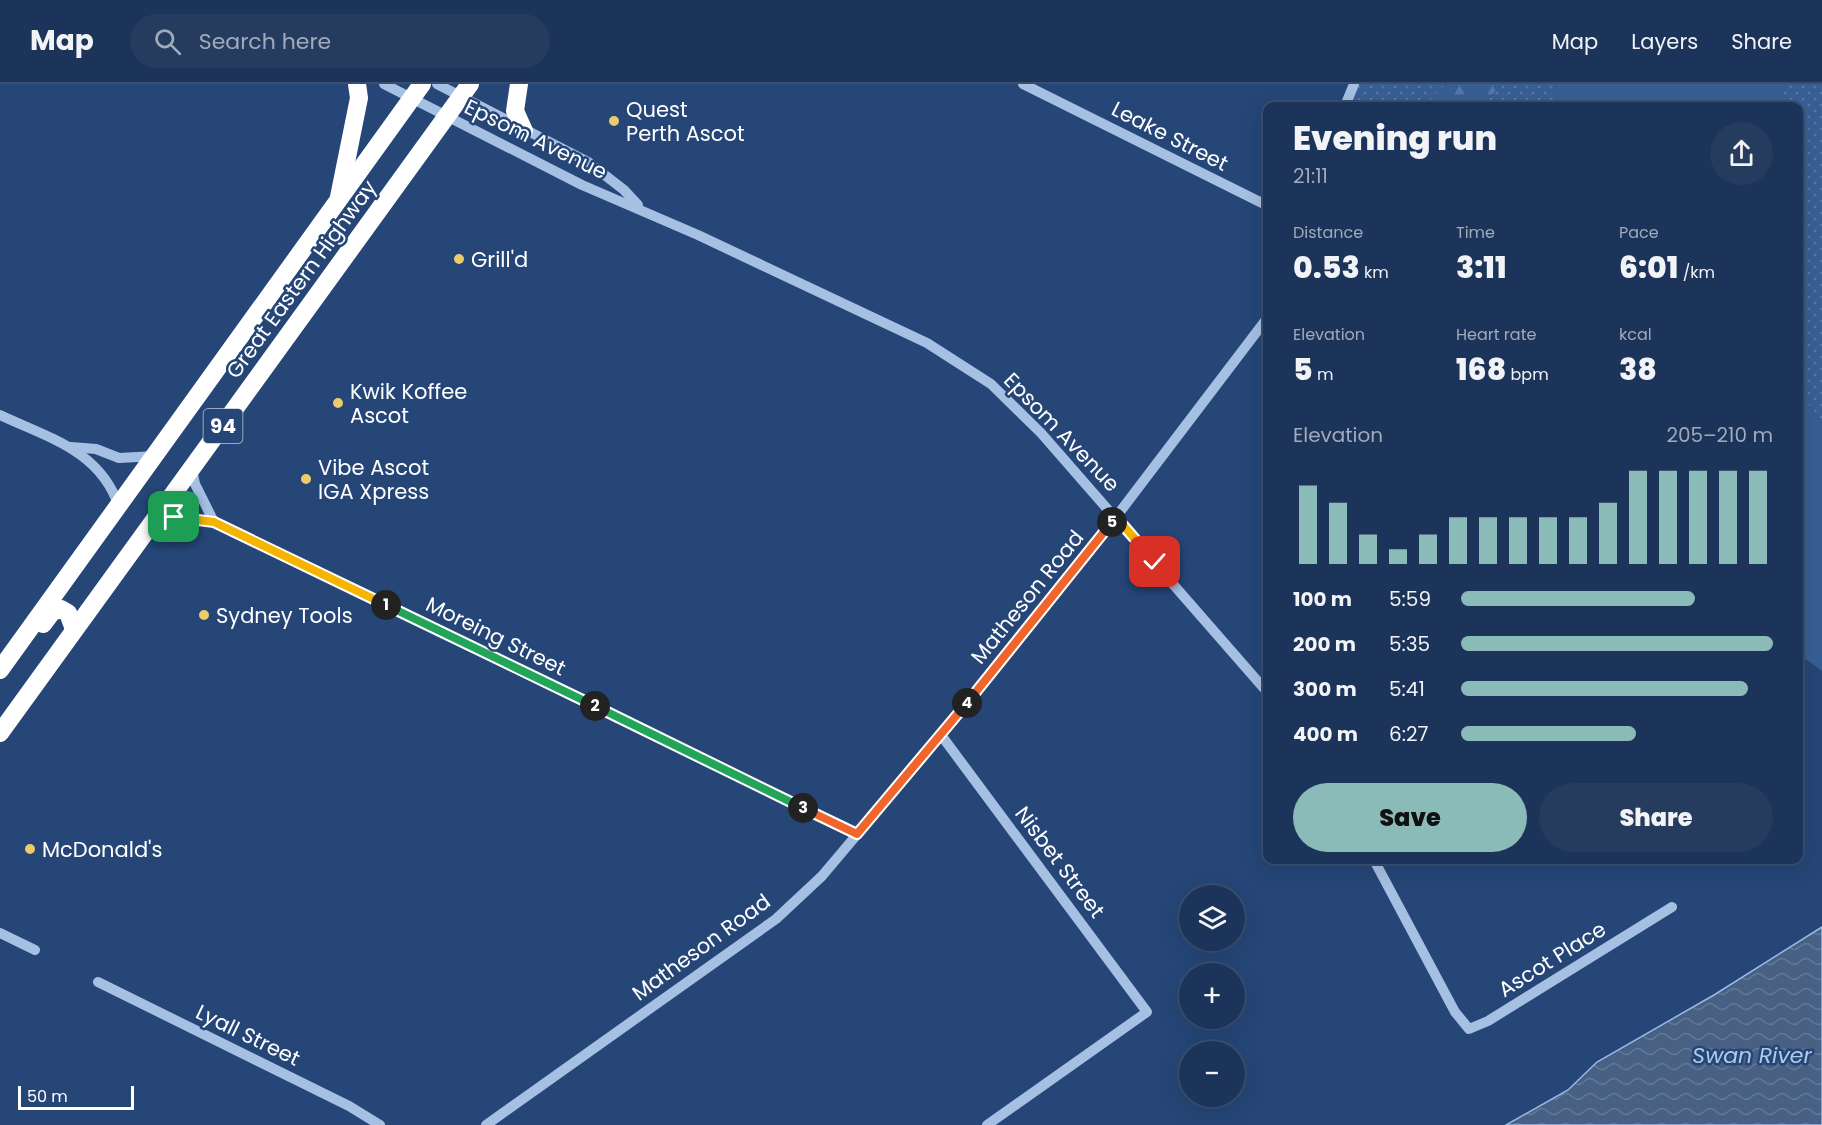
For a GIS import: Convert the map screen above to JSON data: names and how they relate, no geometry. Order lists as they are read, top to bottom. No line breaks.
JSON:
{"streets":{"highway":["Great Eastern Highway","94"],"street":["Leake Street","Epsom Avenue","Matheson Road","Moreing Street","Nisbet Street","Ascot Place","Lyall Street"]},"crossings":[["Epsom Avenue","Great Eastern Highway"],["Epsom Avenue","Matheson Road"],["Great Eastern Highway","Moreing Street"],["Matheson Road","Moreing Street"],["Matheson Road","Nisbet Street"]],"water":["Swan River"],"places":["Quest Perth Ascot","Grill'd","Kwik Koffee Ascot","Vibe Ascot IGA Xpress","Sydney Tools","McDonald's"],"scale_bar":"50 m","page":{"header":"Map","search":"Search here","nav":["Map","Layers","Share"],"heading":["Evening run","21:11"],"stats":[["Distance","0.53 km"],["Time","3:11"],["Pace","6:01 /km"],["Elevation","5 m"],["Heart rate","168 bpm"],["kcal","38"]],"chart":["Elevation","205–210 m"],"pins":["5","1","4","2","3"],"list":[{"name":"100 m","note":"5:59"},{"name":"200 m","note":"5:35"},{"name":"300 m","note":"5:41"},{"name":"400 m","note":"6:27"}],"buttons":["Save","Share"],"map_buttons":["+","−"],"scale":"50 m"}}
